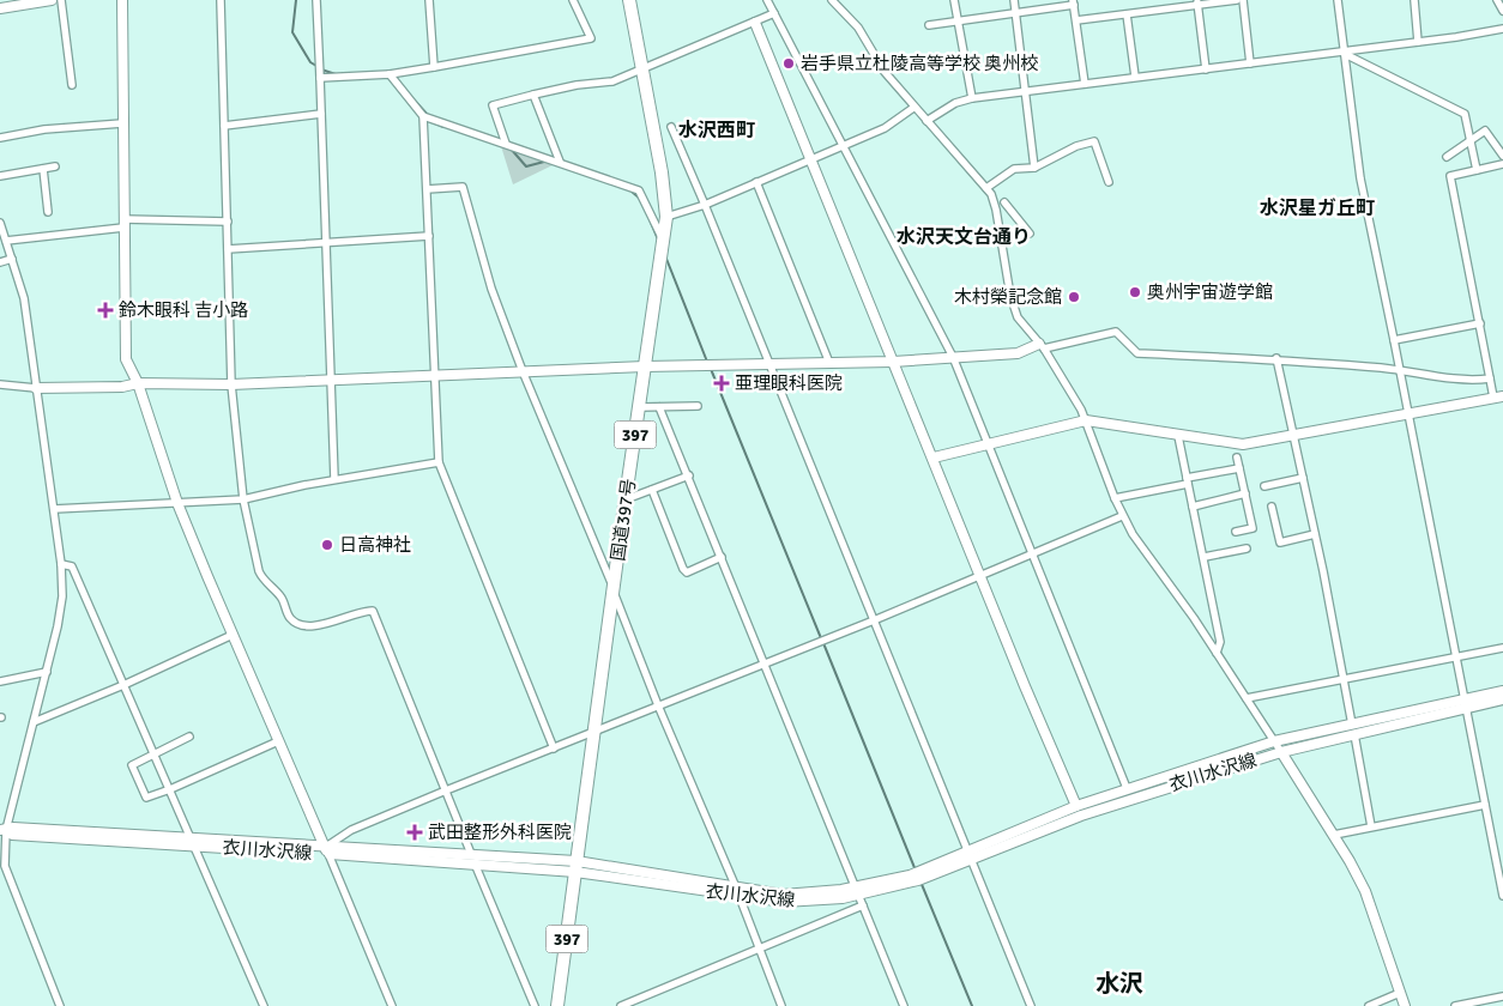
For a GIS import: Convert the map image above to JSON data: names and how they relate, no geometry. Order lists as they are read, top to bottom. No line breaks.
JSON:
{"streets":{"highway":["397","国道397号"],"street":["衣川水沢線"]},"crossings":[["国道397号","衣川水沢線"]],"districts":["水沢西町","水沢星ガ丘町","水沢天文台通り","水沢"],"places":{"other":["岩手県立杜陵高等学校 奥州校","奥州宇宙遊学館","木村榮記念館","日高神社"],"health":["鈴木眼科 吉小路","亜理眼科医院","武田整形外科医院"]}}
